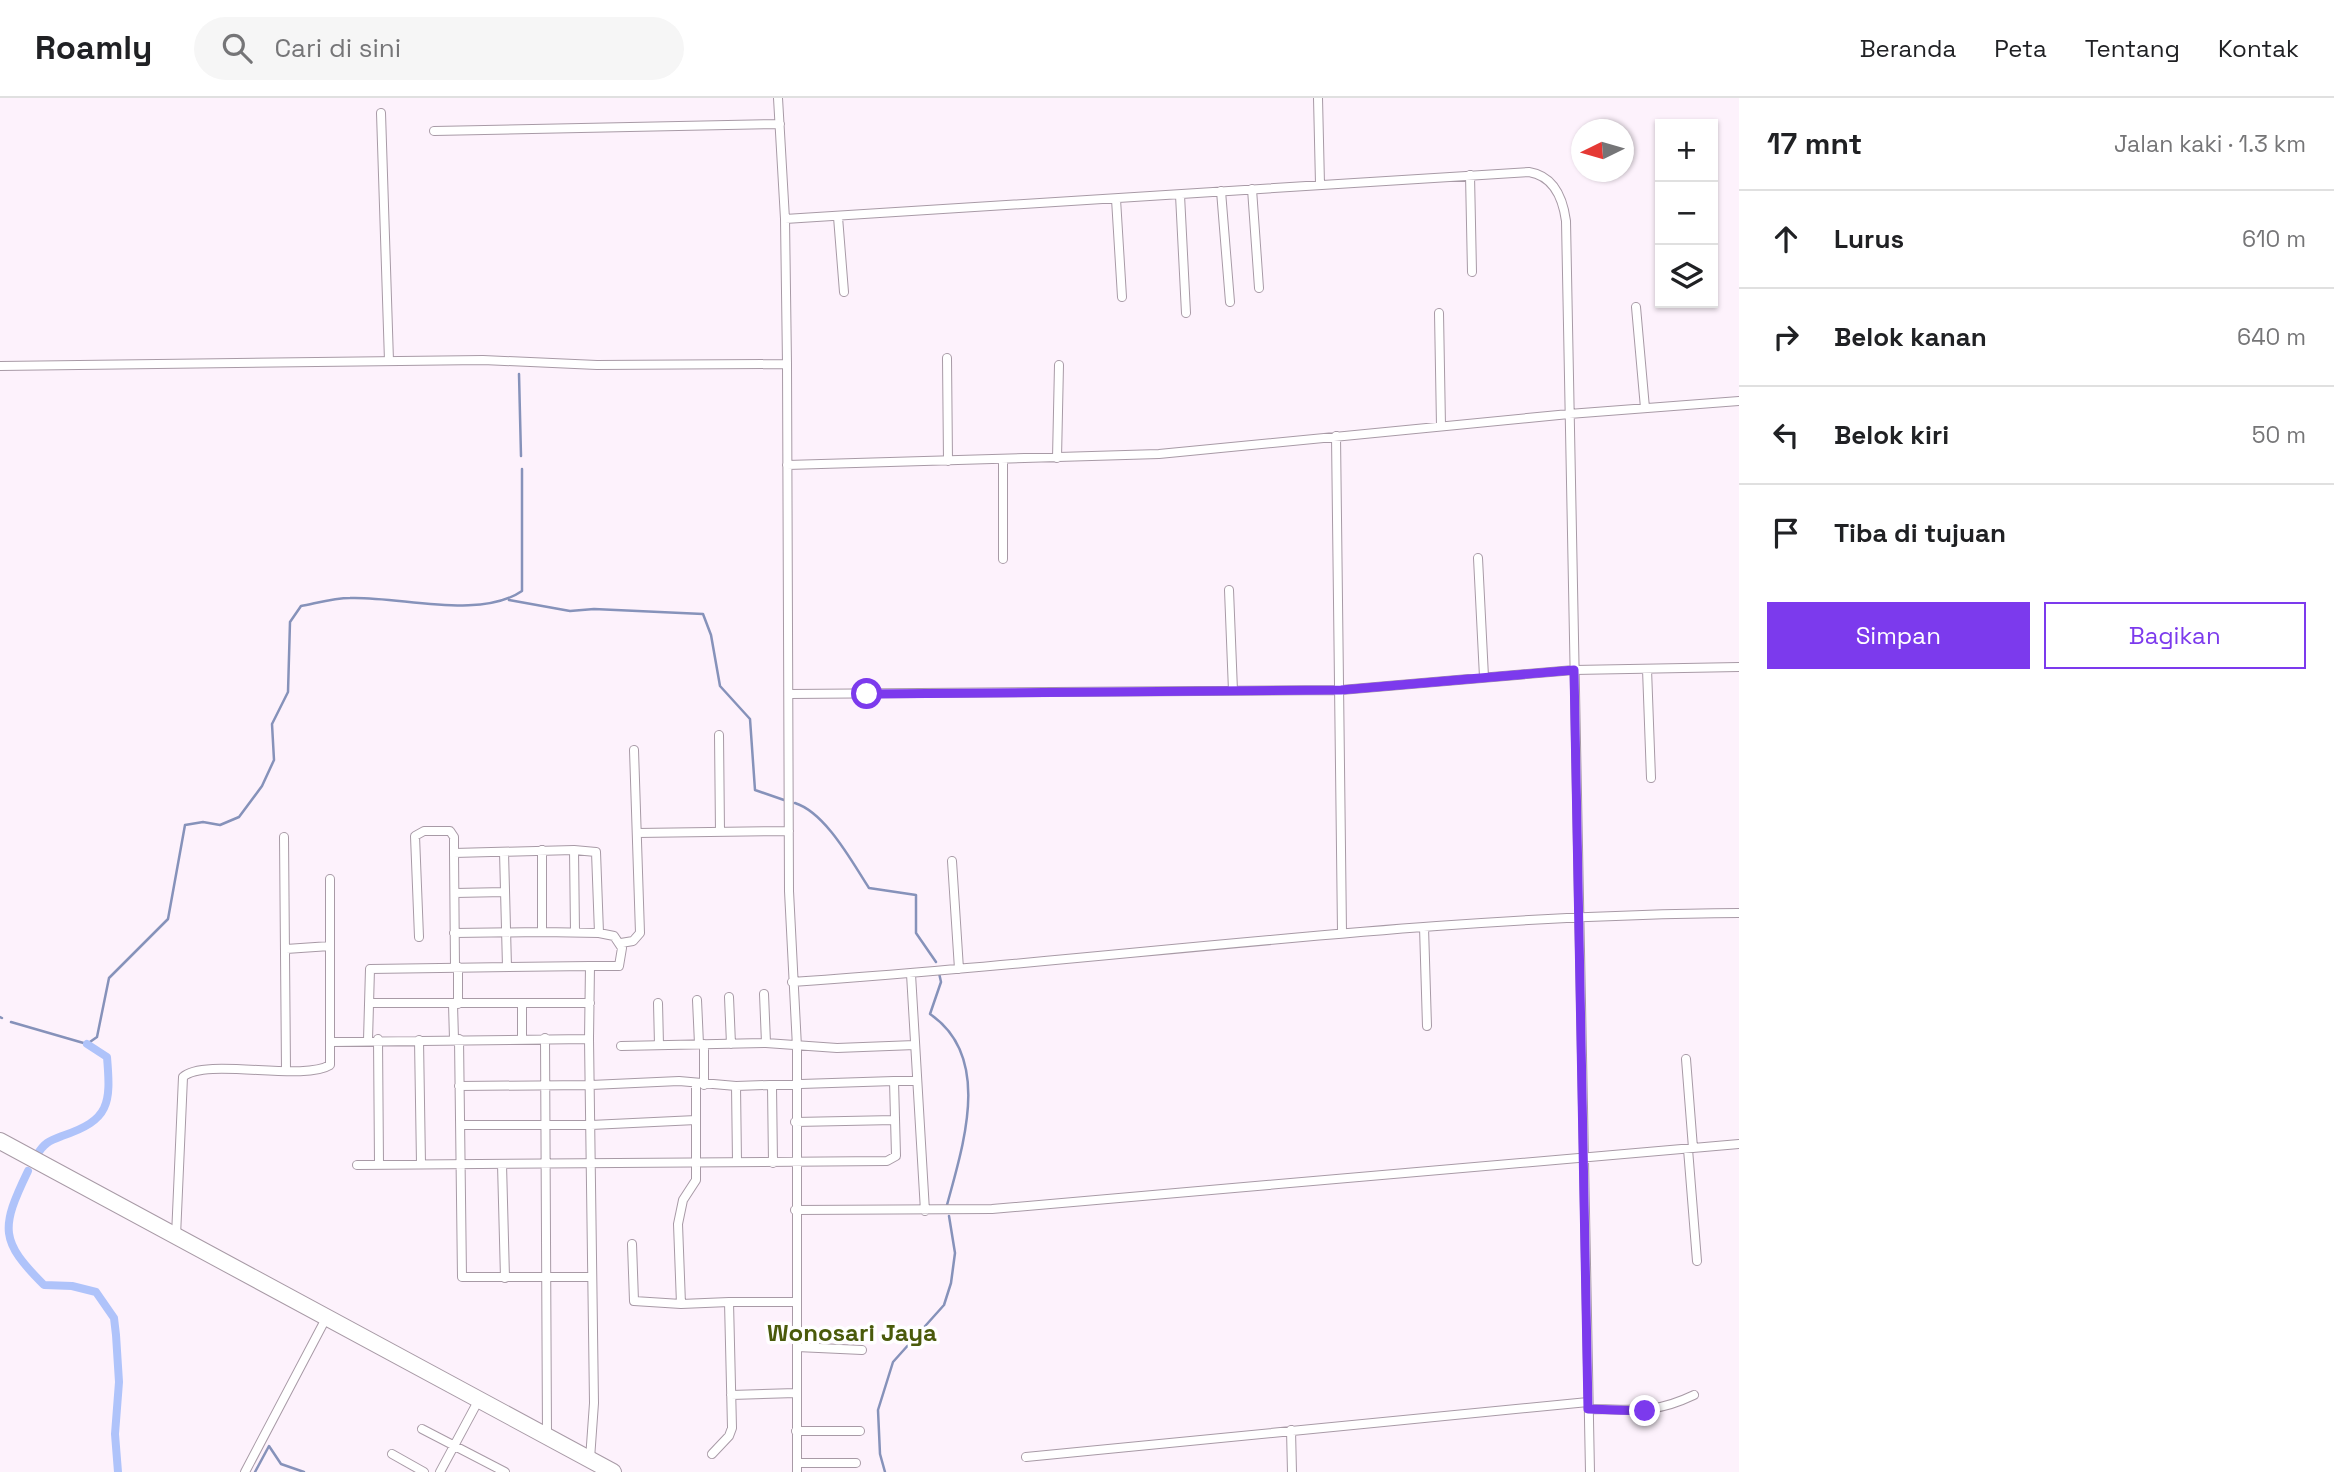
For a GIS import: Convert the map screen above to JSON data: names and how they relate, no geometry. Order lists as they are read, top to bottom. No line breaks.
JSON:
{"districts":["Wonosari Jaya"],"north":"left","page":{"header":"Roamly","search":"Cari di sini","nav":["Beranda","Peta","Tentang","Kontak"],"heading":["17 mnt","Jalan kaki · 1.3 km"],"map_buttons":["+","−"],"list":[["Lurus","610 m"],["Belok kanan","640 m"],["Belok kiri","50 m"],"Tiba di tujuan"],"buttons":["Simpan","Bagikan"]}}
